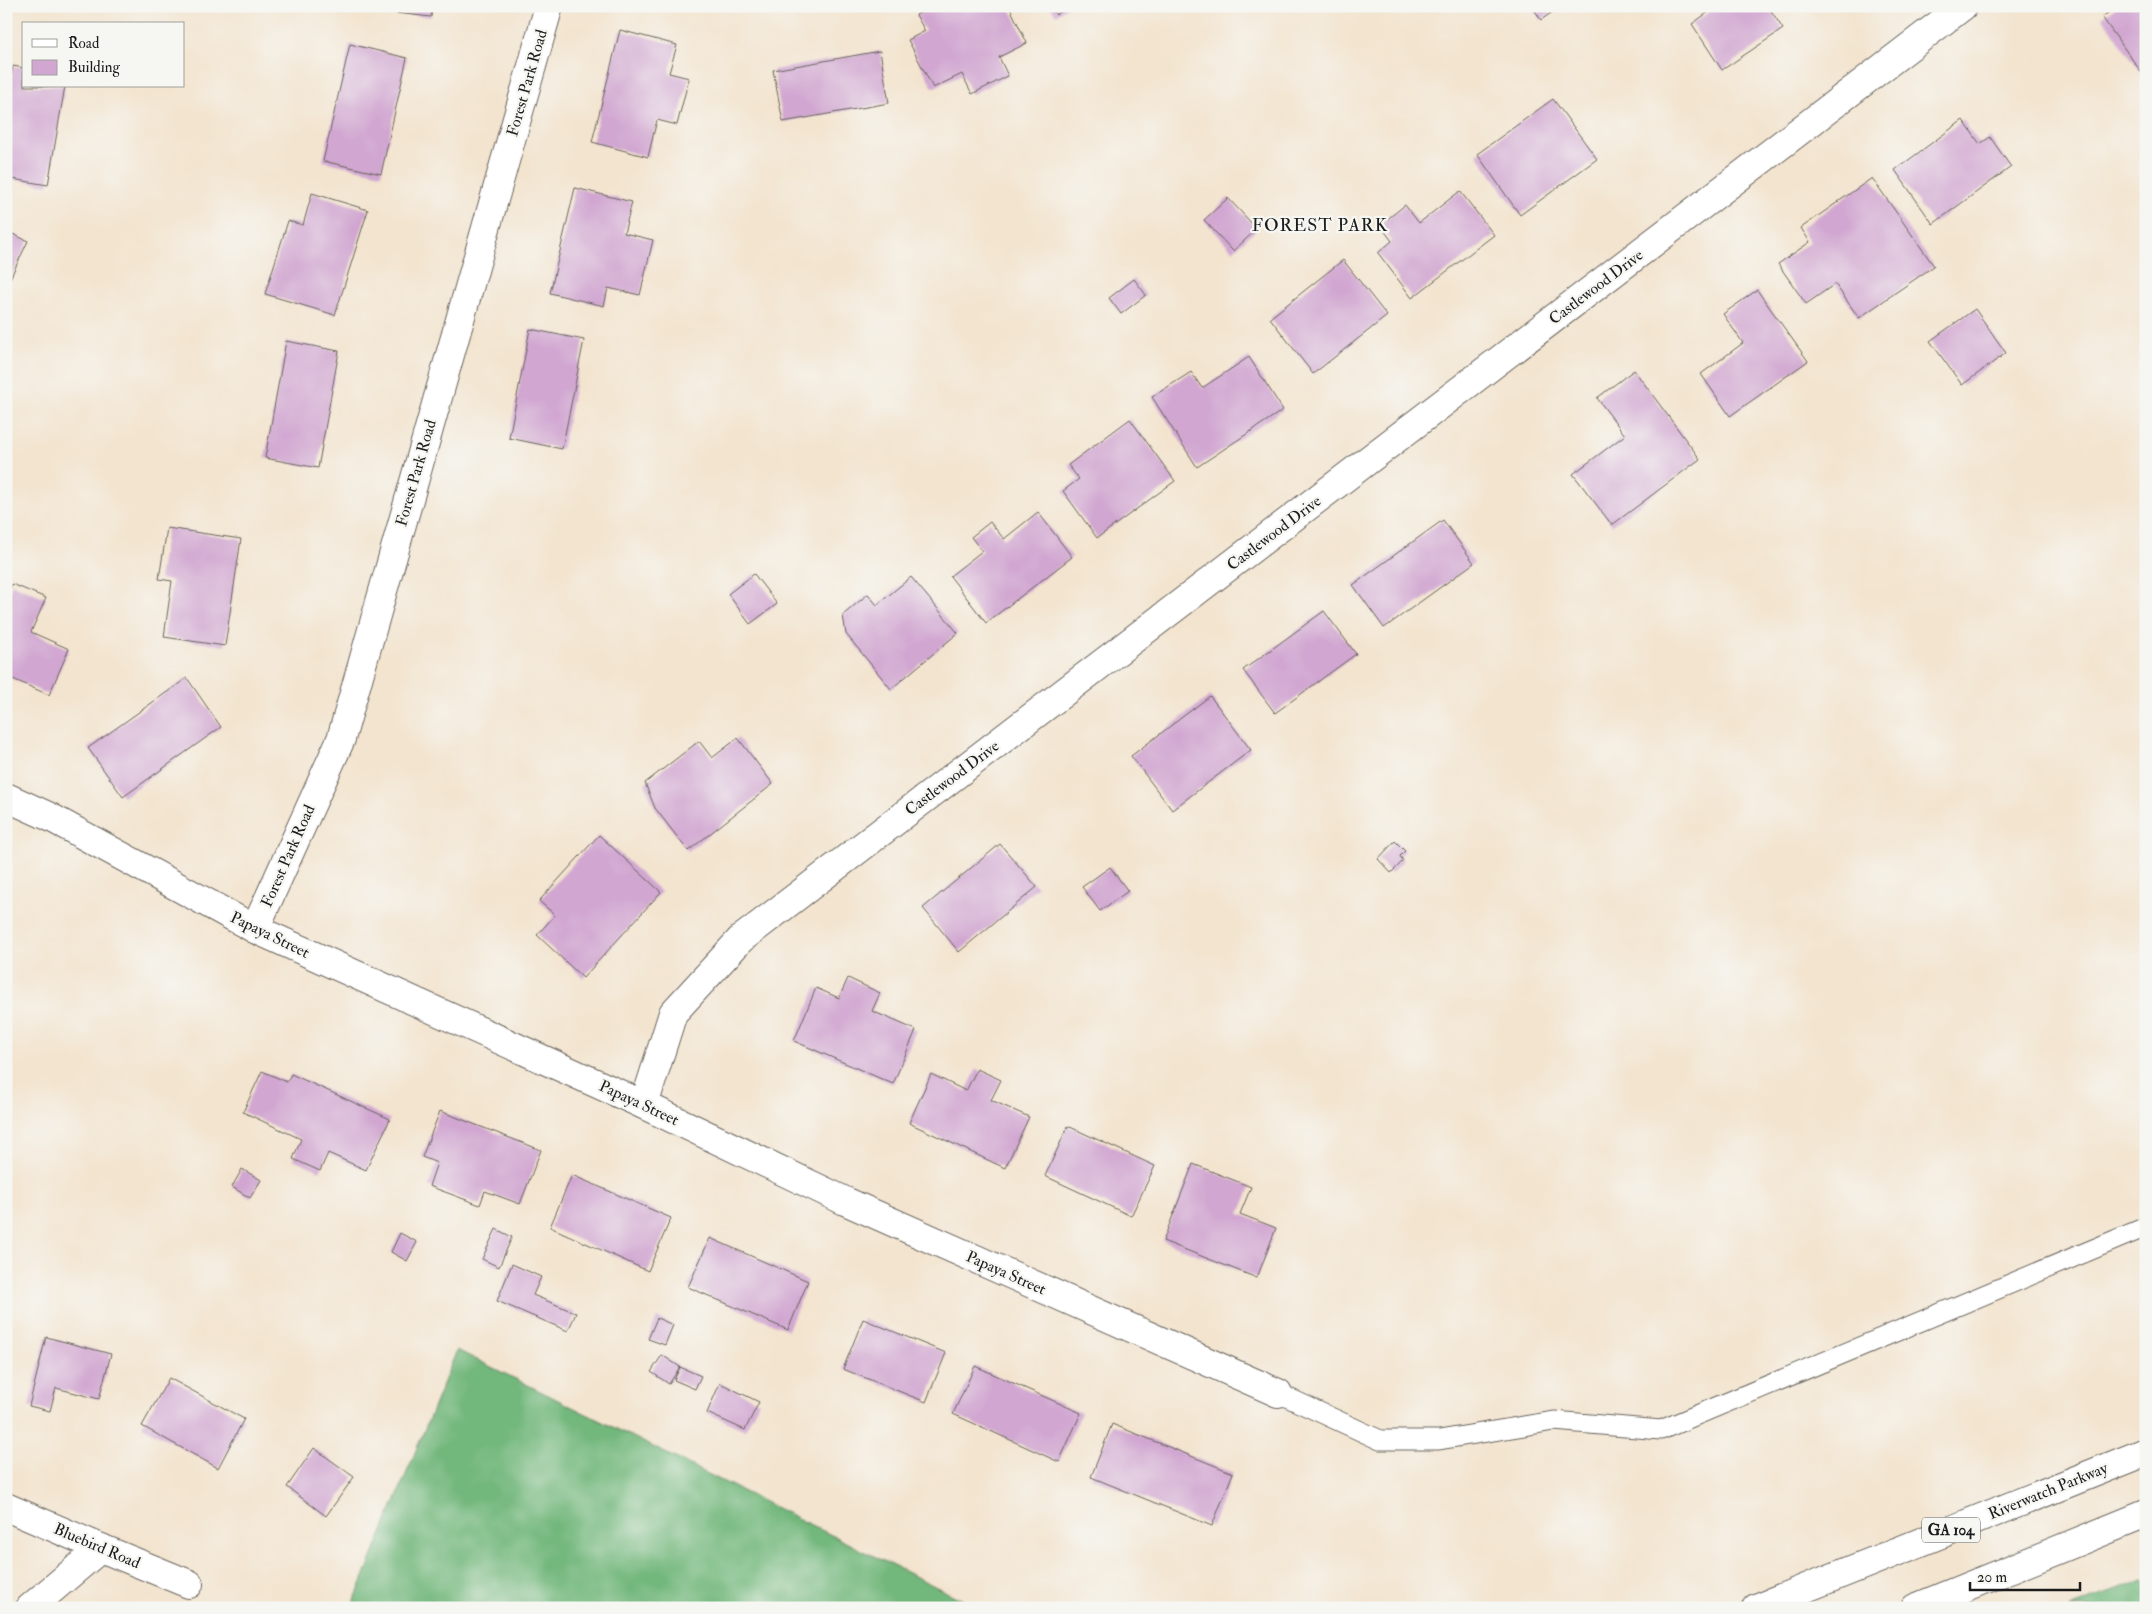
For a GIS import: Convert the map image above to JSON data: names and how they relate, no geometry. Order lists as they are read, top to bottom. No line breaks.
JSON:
{"streets":{"street":["Forest Park Road","Castlewood Drive","Papaya Street","Riverwatch Parkway","GA 104","Bluebird Road"]},"crossings":[["Forest Park Road","Papaya Street"],["Castlewood Drive","Papaya Street"]],"districts":["FOREST PARK"],"legend":["Road","Building"],"scale_bar":"20 m"}
